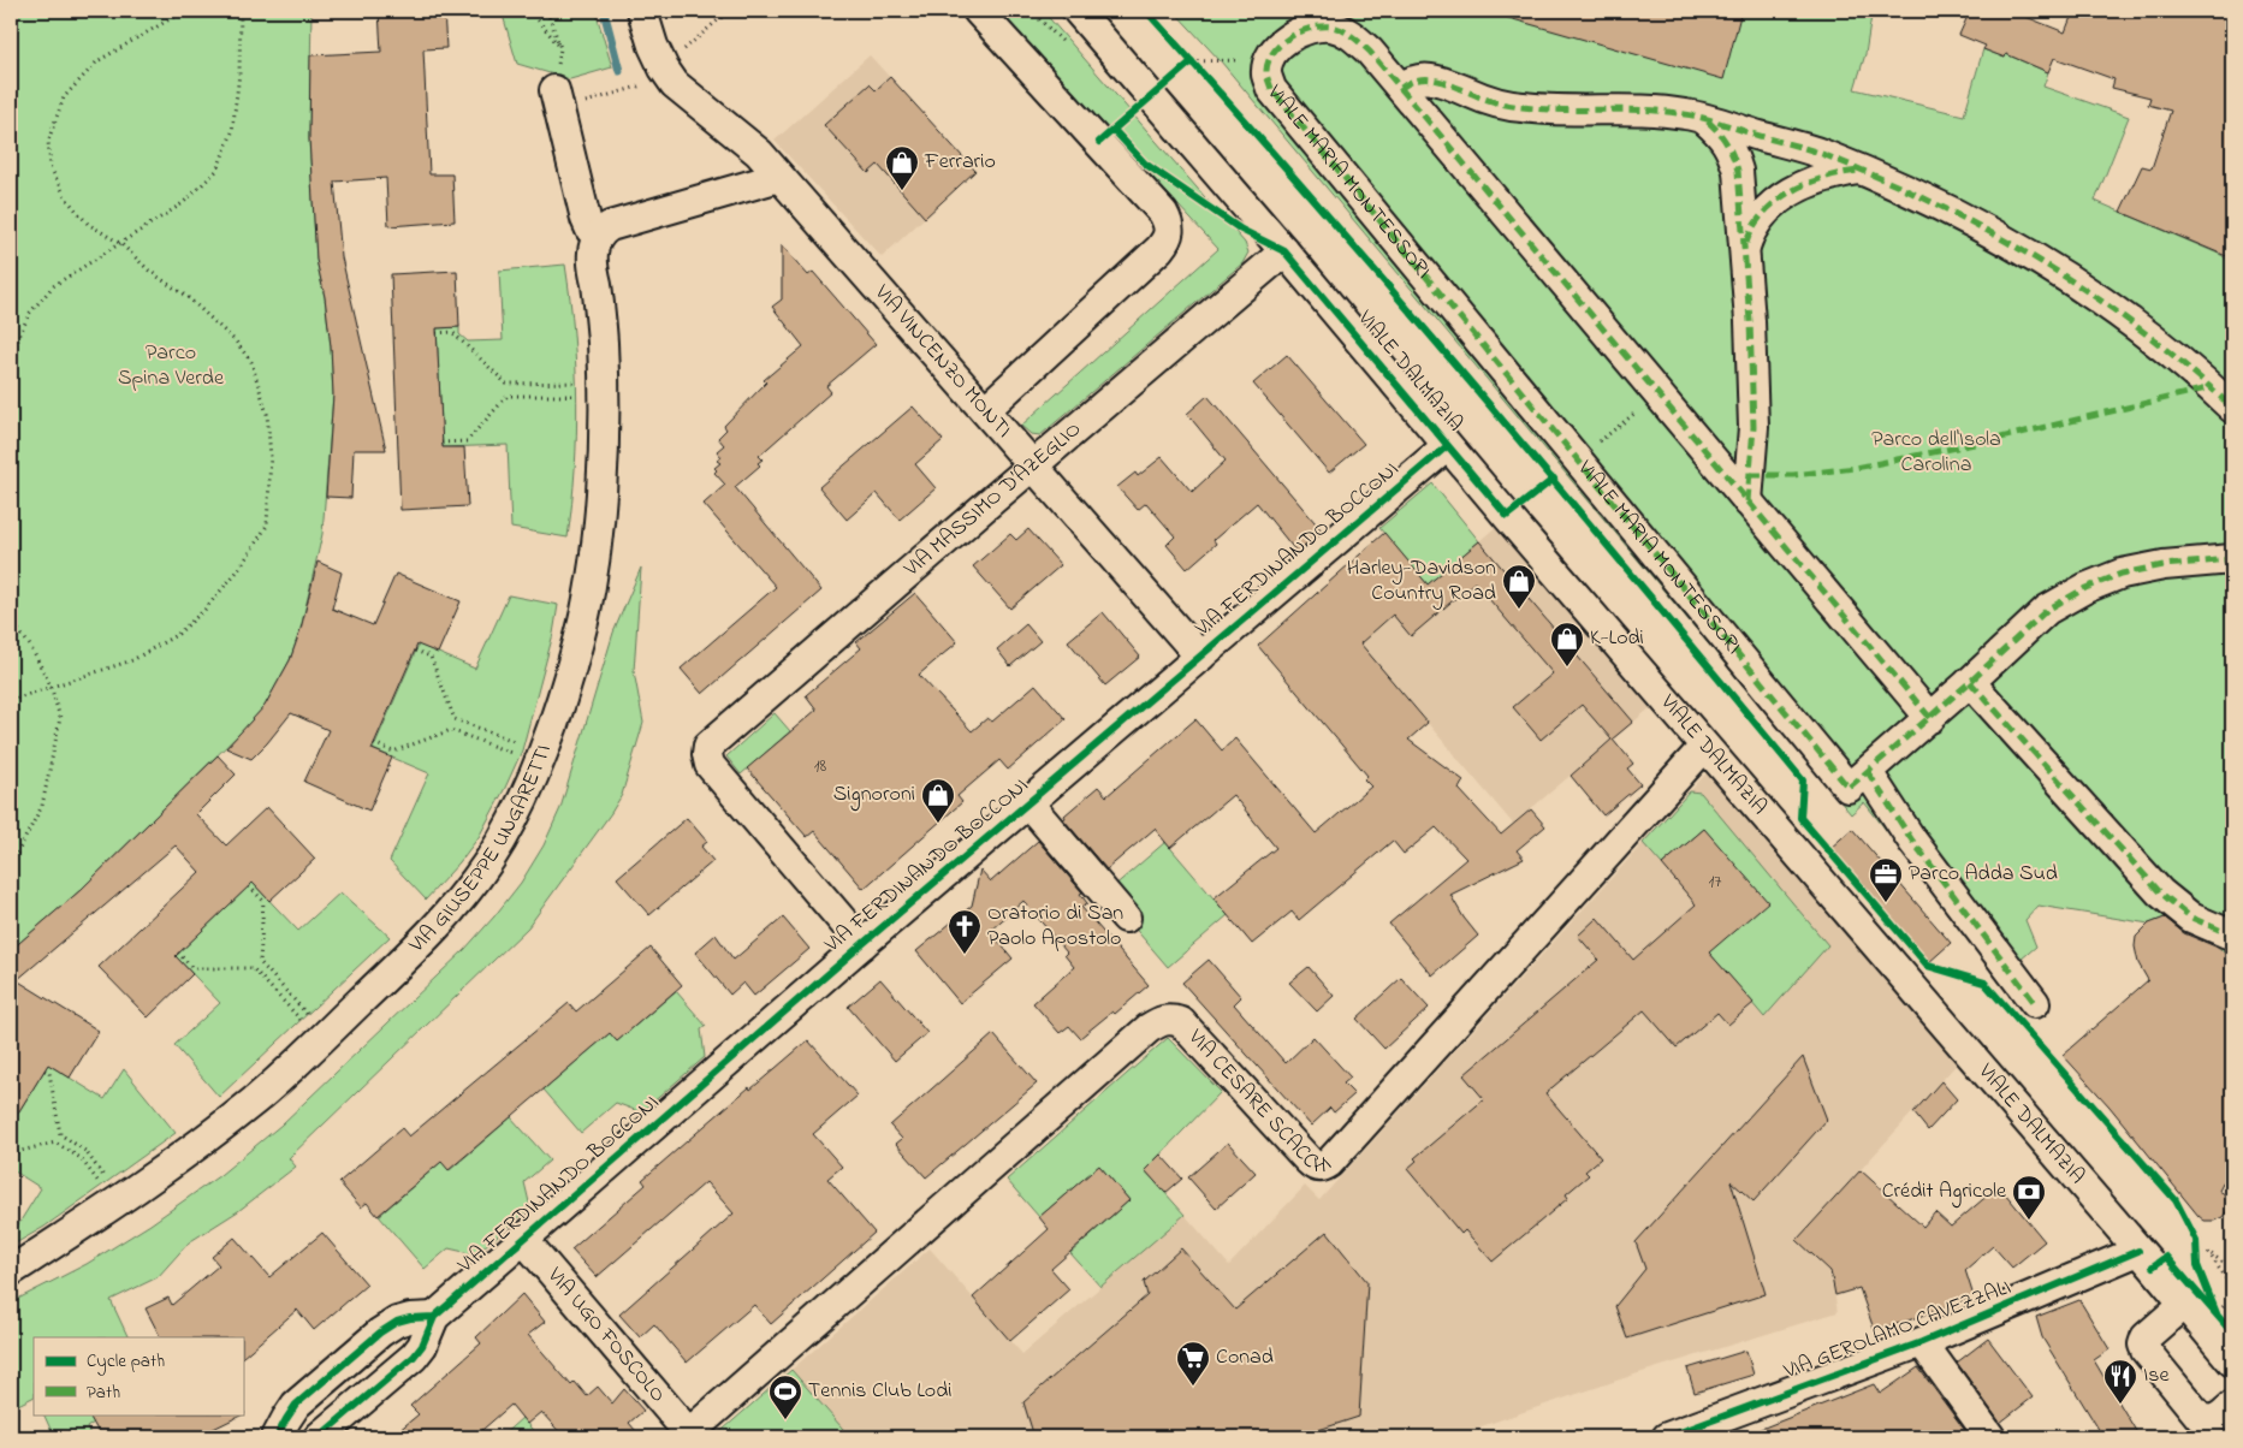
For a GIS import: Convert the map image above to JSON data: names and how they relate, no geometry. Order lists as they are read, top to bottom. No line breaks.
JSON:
{"streets":{"street":["VIALE MARIA MONTESSORI","VIA VINCENZO MONTI","VIALE DALMAZIA","VIA MASSIMO D’AZEGLIO","VIA FERDINANDO BOCCONI","VIA GIUSEPPE UNGARETTI","VIA CESARE SCACCHI","VIA GEROLAMO CAVEZZALI","VIA UGO FOSCOLO"]},"crossings":[["VIA VINCENZO MONTI","VIA MASSIMO D’AZEGLIO"],["VIA VINCENZO MONTI","VIA FERDINANDO BOCCONI"],["VIALE DALMAZIA","VIA MASSIMO D’AZEGLIO"],["VIALE DALMAZIA","VIA FERDINANDO BOCCONI"],["VIALE DALMAZIA","VIA CESARE SCACCHI"],["VIALE DALMAZIA","VIA GEROLAMO CAVEZZALI"],["VIA MASSIMO D’AZEGLIO","VIA FERDINANDO BOCCONI"],["VIA FERDINANDO BOCCONI","VIA UGO FOSCOLO"],["VIA CESARE SCACCHI","VIA UGO FOSCOLO"]],"parks":["Parco Spina Verde","Parco dell'Isola Carolina"],"places":{"shop":["Ferrario","Harley-Davidson Country Road","K-Lodi","Signoroni"],"office":["Parco Adda Sud"],"church":["Oratorio di San Paolo Apostolo"],"bank":["Crédit Agricole"],"supermarket":["Conad"],"restaurant":["Ise"],"sports":["Tennis Club Lodi"]},"house_numbers":["18","17"],"legend":["Cycle path","Path"]}
